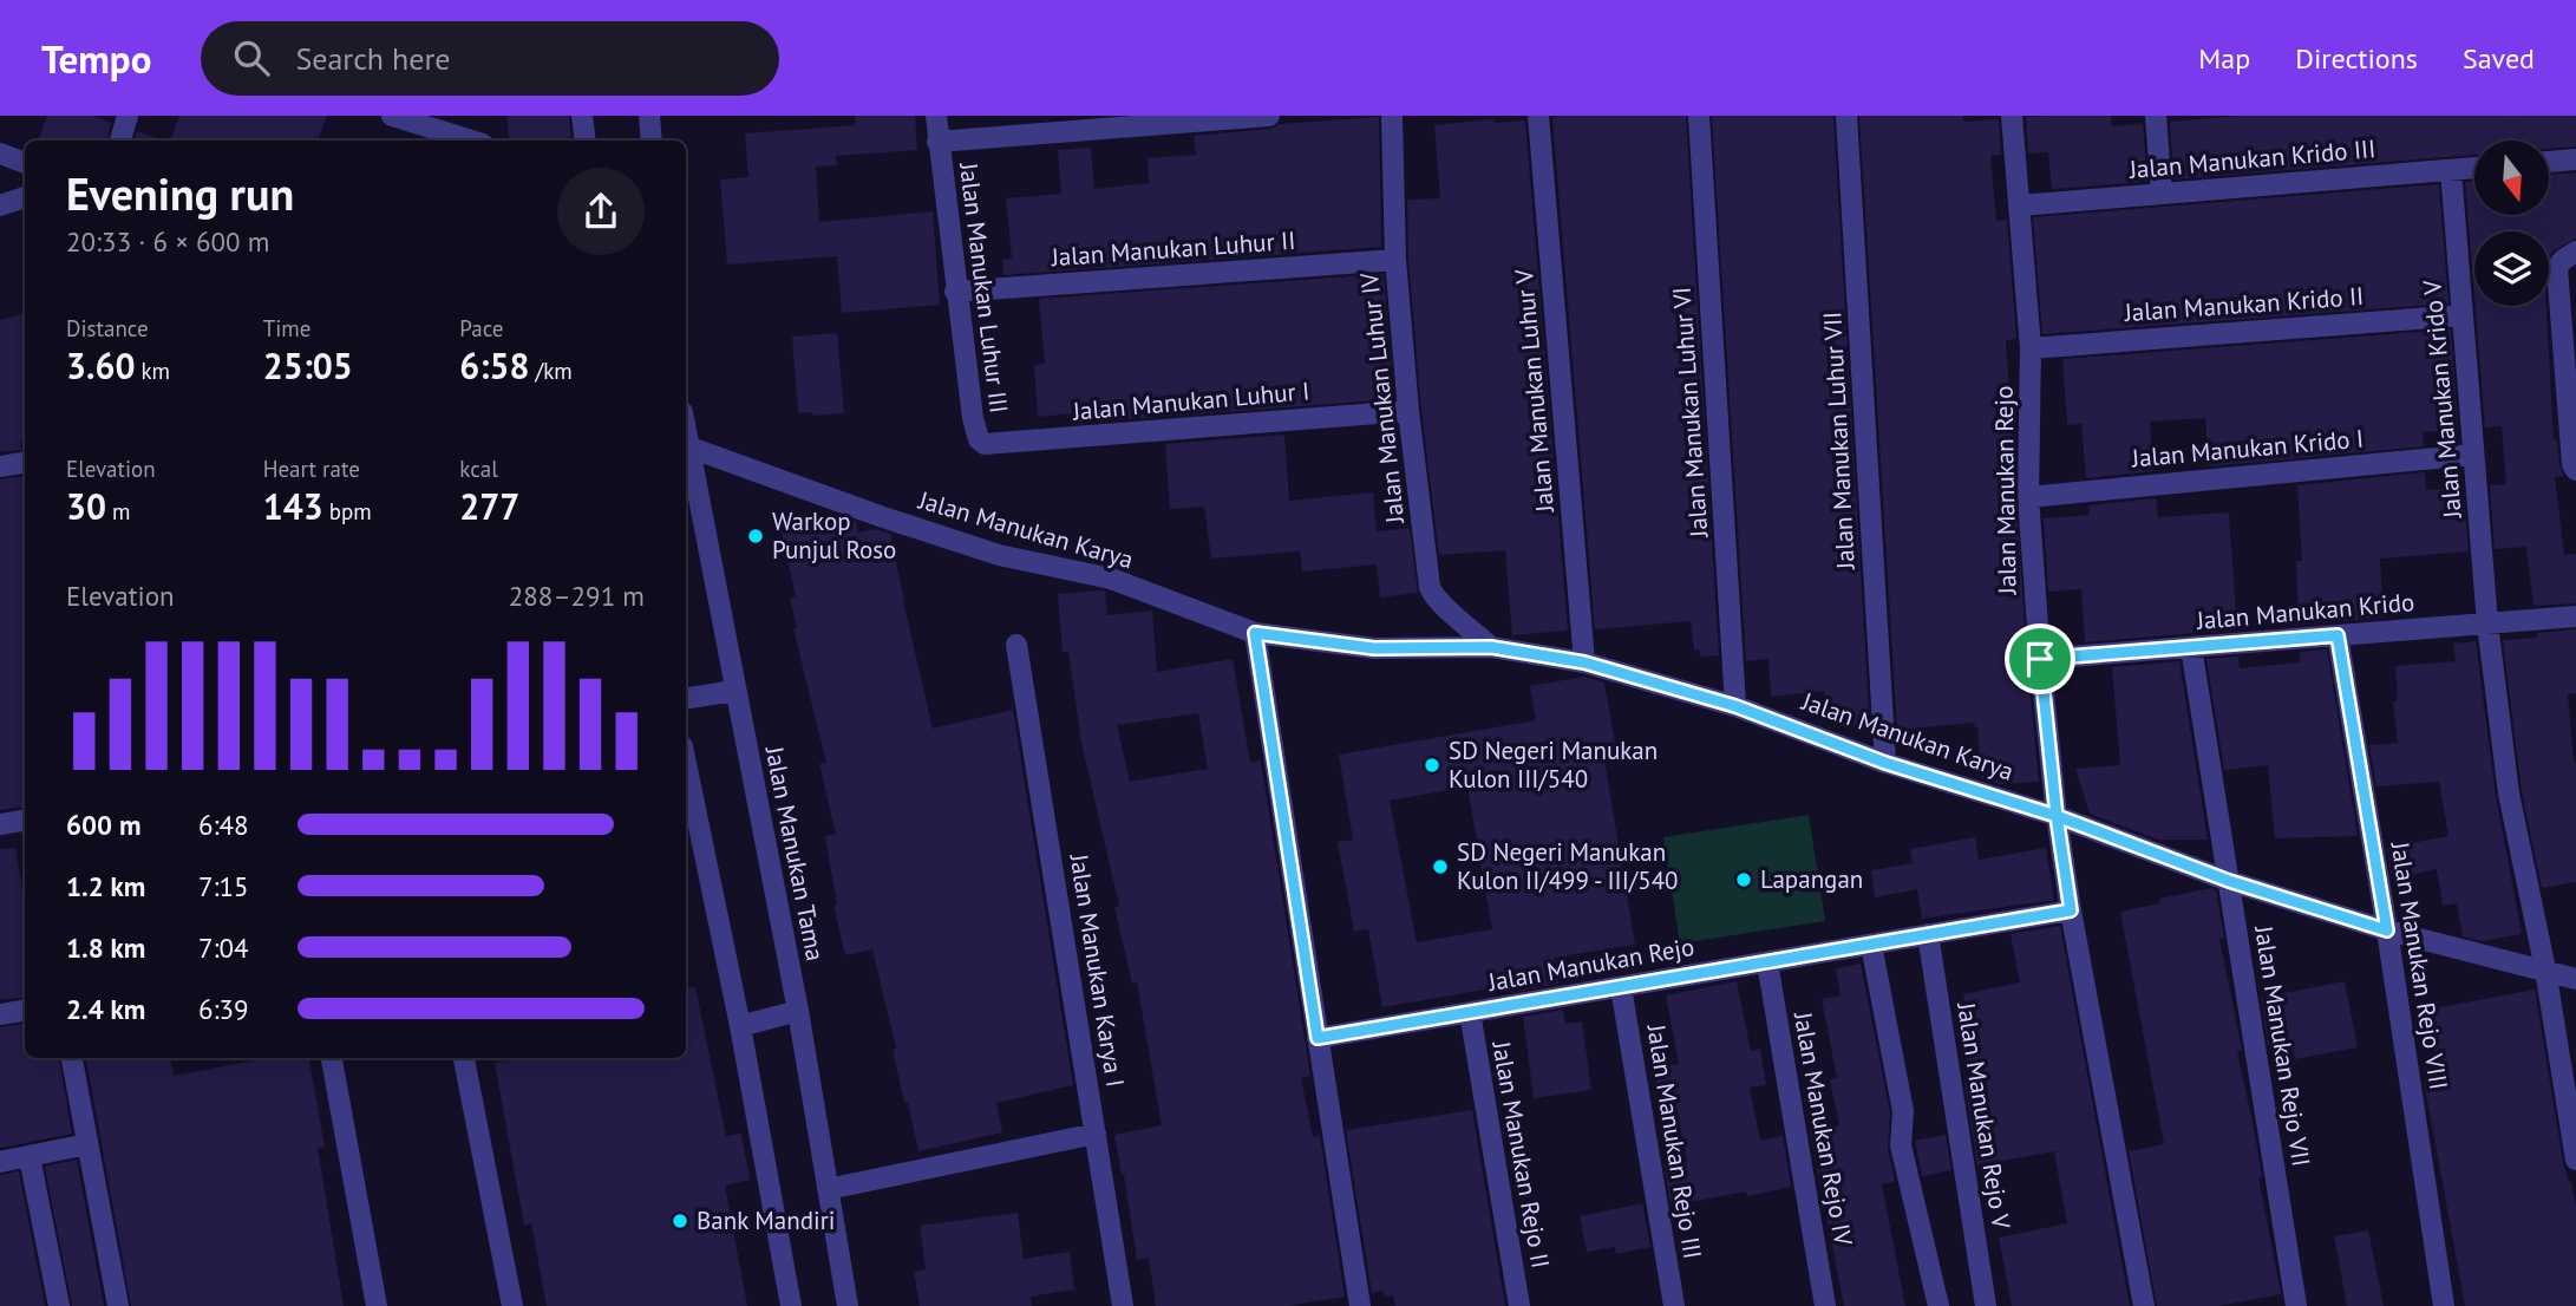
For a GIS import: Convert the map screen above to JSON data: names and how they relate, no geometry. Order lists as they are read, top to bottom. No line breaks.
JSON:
{"streets":{"street":["Jalan Manukan Krido III","Jalan Manukan Luhur II","Jalan Manukan Luhur III","Jalan Manukan Krido II","Jalan Manukan Luhur V","Jalan Manukan Luhur IV","Jalan Manukan Krido V","Jalan Manukan Luhur I","Jalan Manukan Luhur VI","Jalan Manukan Luhur VII","Jalan Manukan Krido I","Jalan Manukan Rejo","Jalan Manukan Karya","Jalan Manukan Krido","Jalan Manukan Tama","Jalan Manukan Rejo VIII","Jalan Manukan Karya I","Jalan Manukan Rejo VII","Jalan Manukan Rejo V","Jalan Manukan Rejo IV","Jalan Manukan Rejo III","Jalan Manukan Rejo II"]},"crossings":[["Jalan Manukan Krido III","Jalan Manukan Krido V"],["Jalan Manukan Krido III","Jalan Manukan Rejo"],["Jalan Manukan Luhur II","Jalan Manukan Luhur III"],["Jalan Manukan Luhur II","Jalan Manukan Luhur IV"],["Jalan Manukan Luhur III","Jalan Manukan Luhur I"],["Jalan Manukan Krido II","Jalan Manukan Krido V"],["Jalan Manukan Krido II","Jalan Manukan Rejo"],["Jalan Manukan Luhur V","Jalan Manukan Karya"],["Jalan Manukan Luhur IV","Jalan Manukan Luhur I"],["Jalan Manukan Luhur IV","Jalan Manukan Karya"],["Jalan Manukan Krido V","Jalan Manukan Krido I"],["Jalan Manukan Krido V","Jalan Manukan Karya"],["Jalan Manukan Krido V","Jalan Manukan Krido"],["Jalan Manukan Luhur VI","Jalan Manukan Karya"],["Jalan Manukan Luhur VII","Jalan Manukan Karya"],["Jalan Manukan Krido I","Jalan Manukan Rejo"],["Jalan Manukan Rejo","Jalan Manukan Karya"],["Jalan Manukan Rejo","Jalan Manukan Krido"],["Jalan Manukan Rejo","Jalan Manukan Rejo V"],["Jalan Manukan Rejo","Jalan Manukan Rejo IV"],["Jalan Manukan Rejo","Jalan Manukan Rejo III"],["Jalan Manukan Rejo","Jalan Manukan Rejo II"],["Jalan Manukan Karya","Jalan Manukan Tama"],["Jalan Manukan Karya","Jalan Manukan Rejo VIII"],["Jalan Manukan Karya","Jalan Manukan Rejo VII"],["Jalan Manukan Krido","Jalan Manukan Rejo VIII"],["Jalan Manukan Krido","Jalan Manukan Rejo VII"]],"places":["Warkop Punjul Roso","SD Negeri Manukan Kulon III/540","SD Negeri Manukan Kulon II/499 - III/540","Lapangan","Bank Mandiri"],"north":"bottom","page":{"header":"Tempo","search":"Search here","nav":["Map","Directions","Saved"],"heading":["Evening run","20:33 · 6 × 600 m"],"stats":[["Distance","3.60 km"],["Time","25:05"],["Pace","6:58 /km"],["Elevation","30 m"],["Heart rate","143 bpm"],["kcal","277"]],"chart":["Elevation","288–291 m"],"list":[{"name":"600 m","note":"6:48"},{"name":"1.2 km","note":"7:15"},{"name":"1.8 km","note":"7:04"},{"name":"2.4 km","note":"6:39"}]}}
